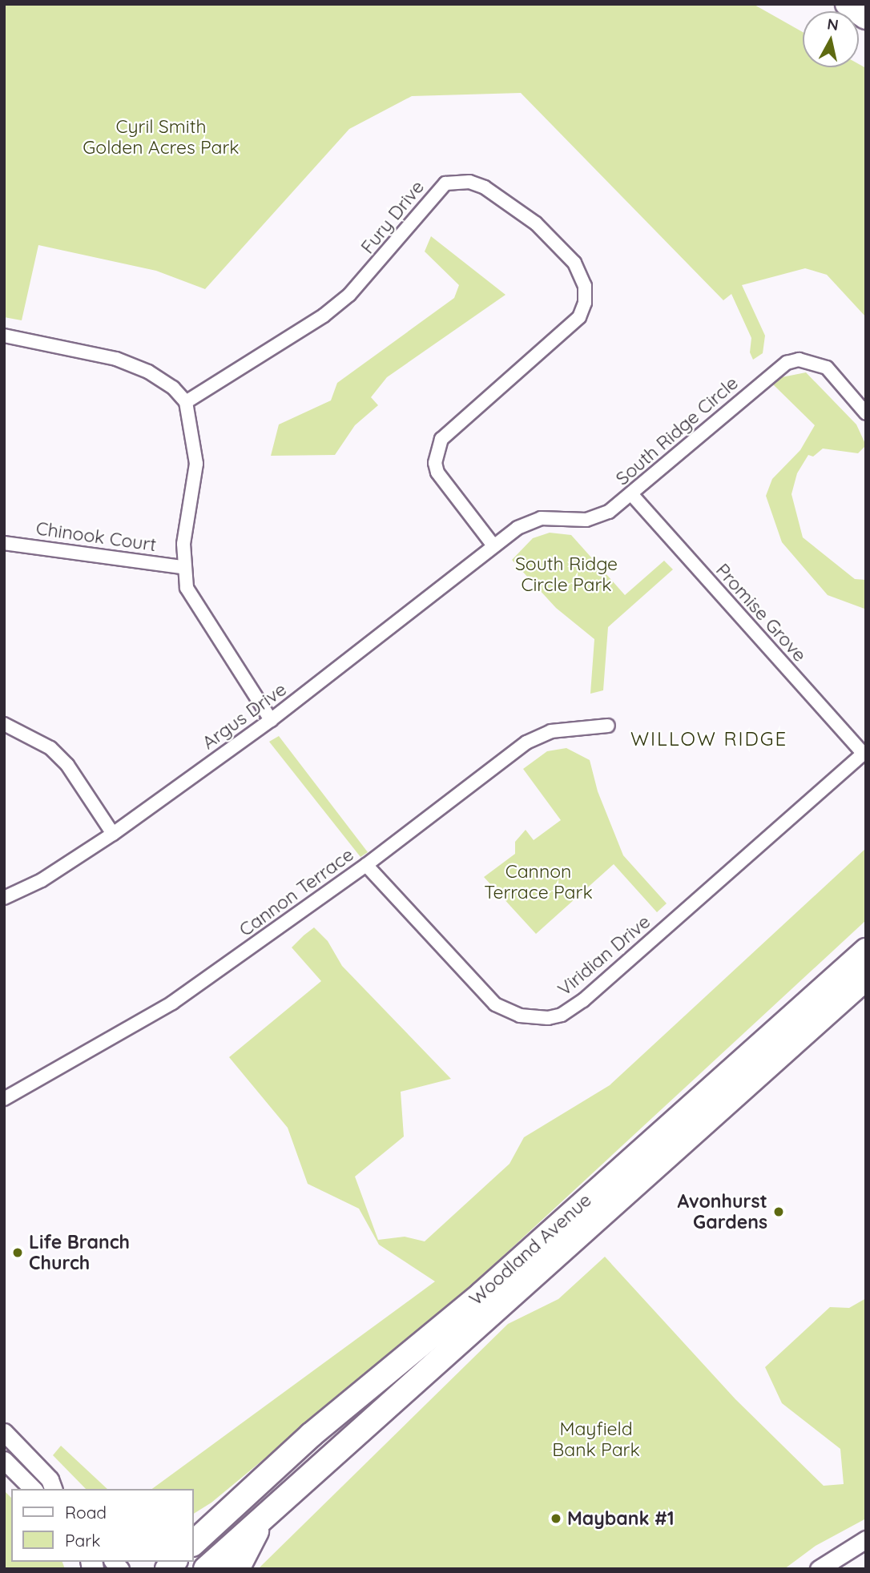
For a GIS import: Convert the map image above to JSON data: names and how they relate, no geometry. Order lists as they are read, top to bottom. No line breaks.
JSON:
{"streets":{"highway":["Woodland Avenue"],"street":["Fury Drive","South Ridge Circle","Chinook Court","Promise Grove","Argus Drive","Cannon Terrace","Viridian Drive"]},"crossings":[["Fury Drive","South Ridge Circle"],["Fury Drive","Argus Drive"],["South Ridge Circle","Promise Grove"],["South Ridge Circle","Argus Drive"],["Promise Grove","Viridian Drive"],["Cannon Terrace","Viridian Drive"]],"districts":["WILLOW RIDGE"],"parks":["Cyril Smith Golden Acres Park","South Ridge Circle Park","Cannon Terrace Park","Mayfield Bank Park"],"places":["Avonhurst Gardens","Life Branch Church","Maybank #1"],"legend":["Road","Park"],"north":"top"}
